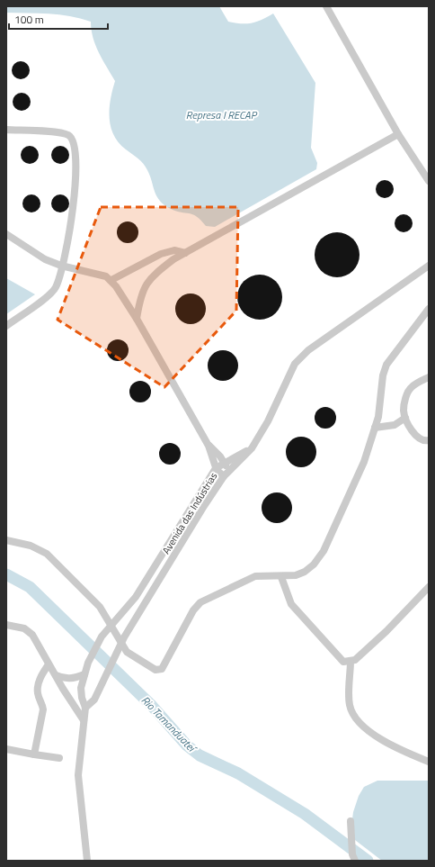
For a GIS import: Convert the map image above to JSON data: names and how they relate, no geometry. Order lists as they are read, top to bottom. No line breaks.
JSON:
{"streets":{"lane":["Avenida das Indústrias"]},"water":["Represa I RECAP","Rio Tamanduateí"],"scale_bar":"100 m"}
